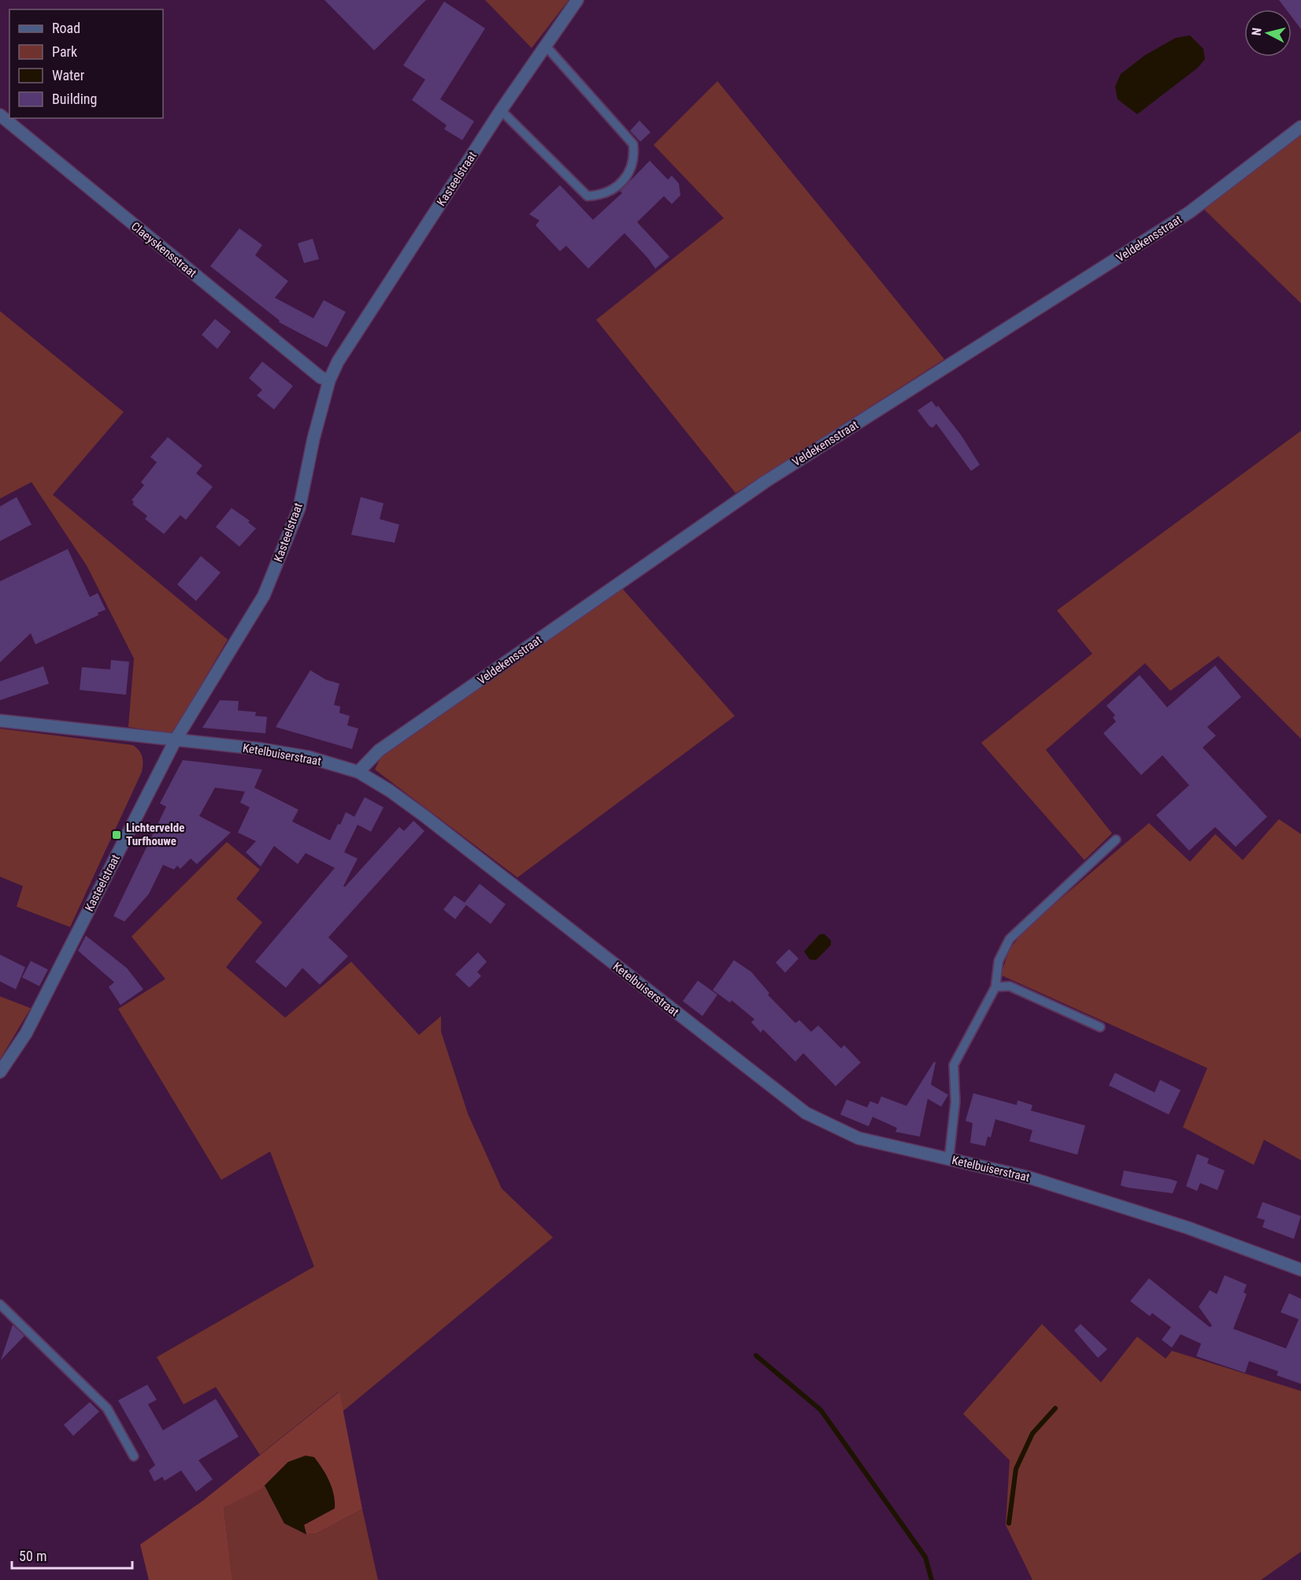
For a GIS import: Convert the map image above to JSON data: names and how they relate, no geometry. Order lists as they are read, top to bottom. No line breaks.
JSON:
{"streets":{"street":["Kasteelstraat","Veldekensstraat","Claeyskensstraat","Ketelbuiserstraat"]},"crossings":[["Kasteelstraat","Claeyskensstraat"],["Kasteelstraat","Ketelbuiserstraat"],["Veldekensstraat","Ketelbuiserstraat"]],"places":{"transit":["Lichtervelde Turfhouwe"]},"legend":["Road","Park","Water","Building"],"scale_bar":"50 m","north":"left"}
